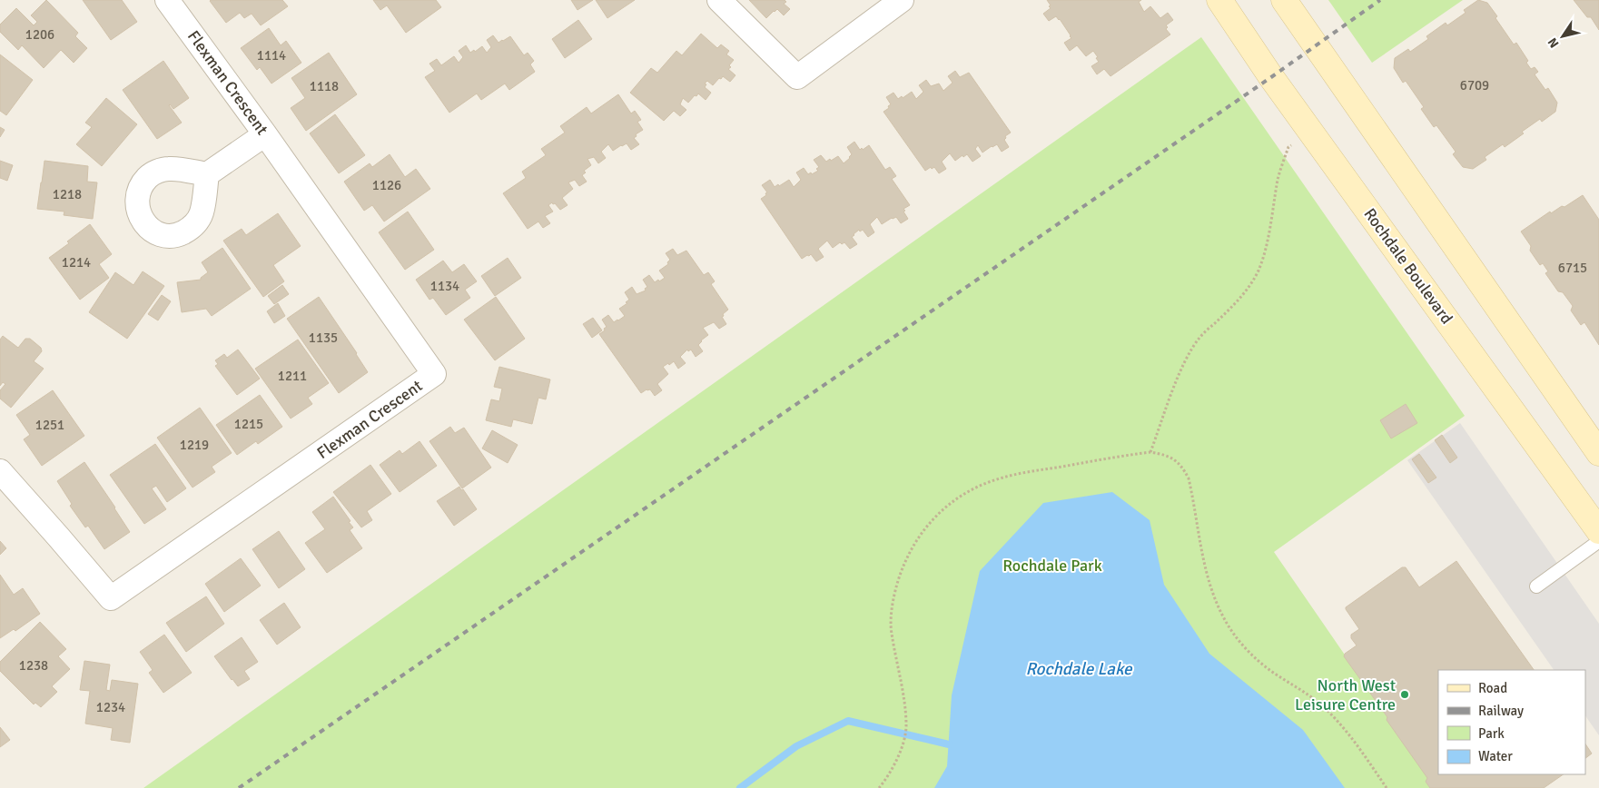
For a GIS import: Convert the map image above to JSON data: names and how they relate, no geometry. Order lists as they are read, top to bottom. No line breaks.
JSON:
{"streets":{"main road":["Rochdale Boulevard"],"street":["Flexman Crescent"]},"water":["Rochdale Lake"],"parks":["Rochdale Park"],"places":["North West Leisure Centre"],"house_numbers":["1206","1114","6709","1118","1126","1218","1214","6715","1134","1135","1211","1215","1251","1219","1238","1234"],"legend":["Road","Railway","Park","Water"],"north":"bottom left"}
